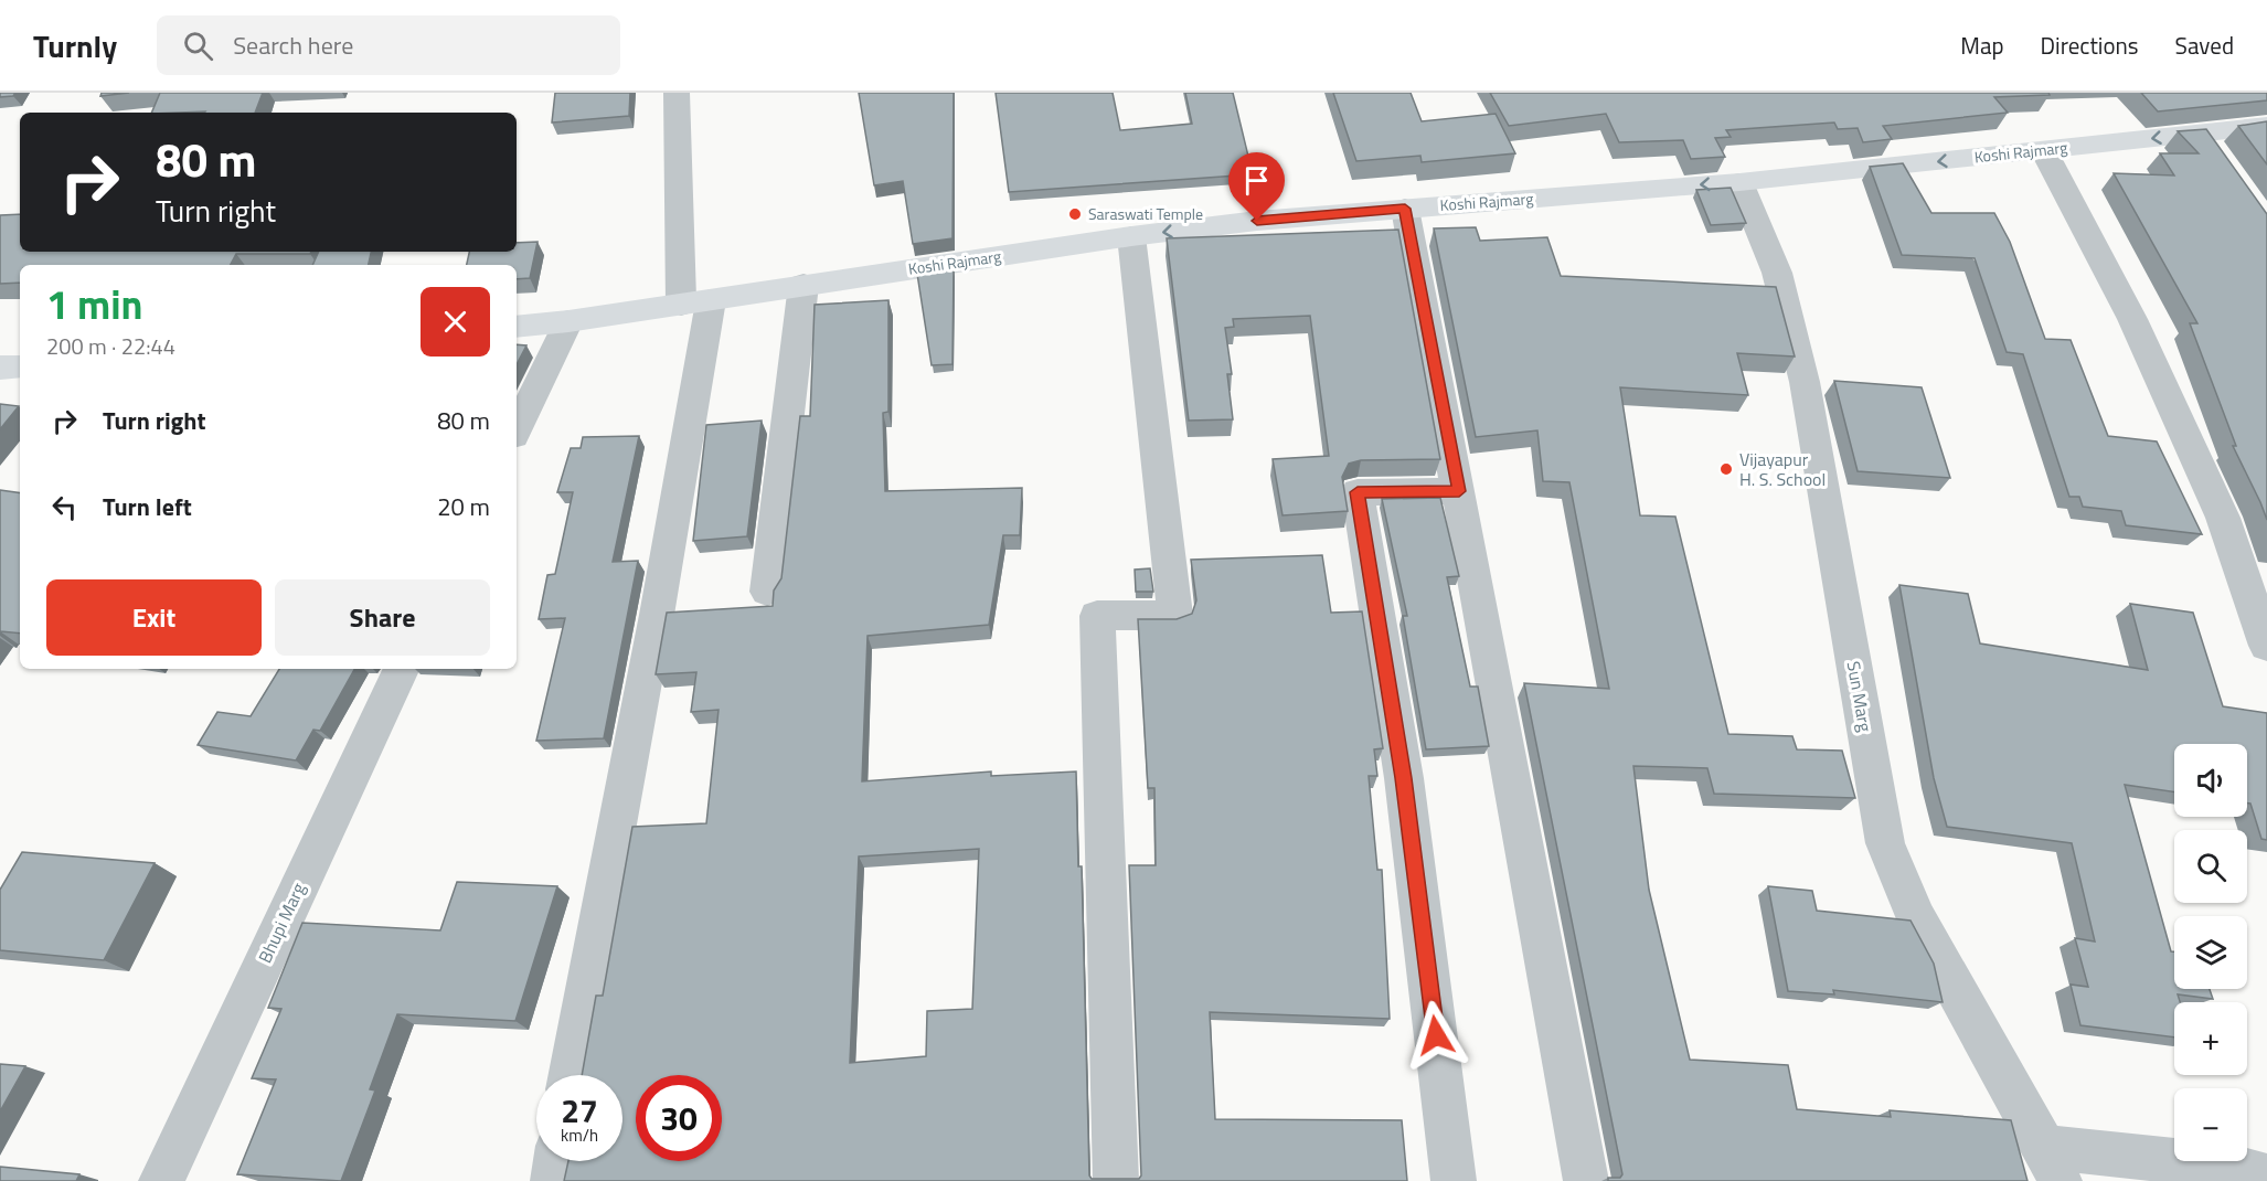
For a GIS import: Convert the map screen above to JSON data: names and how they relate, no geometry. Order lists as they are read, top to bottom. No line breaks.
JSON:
{"streets":{"main road":["Koshi Rajmarg"],"street":["Sun Marg","Bhupi Marg"]},"crossings":[["Koshi Rajmarg","Sun Marg"]],"one_way":["Koshi Rajmarg"],"places":["Saraswati Temple","Vijayapur H. S. School"],"page":{"header":"Turnly","search":"Search here","nav":["Map","Directions","Saved"],"turn":["80 m","Turn right"],"heading":["1 min","200 m · 22:44"],"list":[{"name":"Turn right","value":"80 m"},{"name":"Turn left","value":"20 m"}],"buttons":["Exit","Share"],"map_buttons":["+","−"],"speed":"27 km/h","limit":"30"}}
